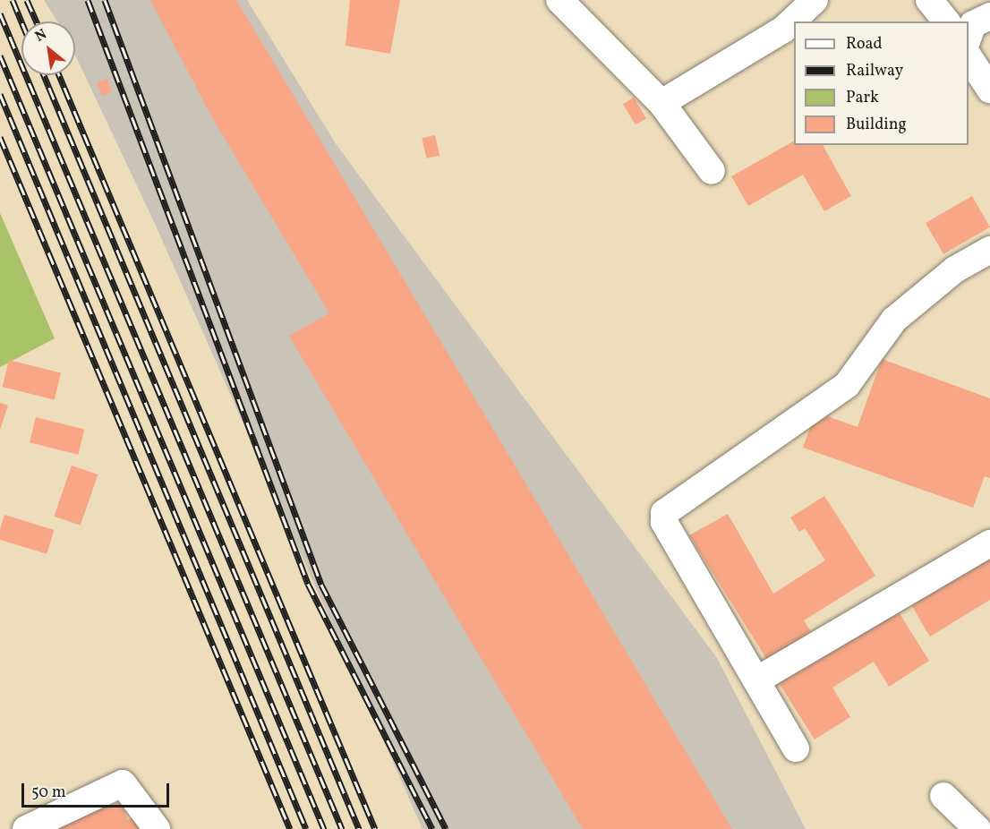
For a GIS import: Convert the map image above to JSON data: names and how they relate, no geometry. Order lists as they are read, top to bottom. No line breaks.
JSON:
{"legend":["Road","Railway","Park","Building"],"scale_bar":"50 m","north":"top left"}
